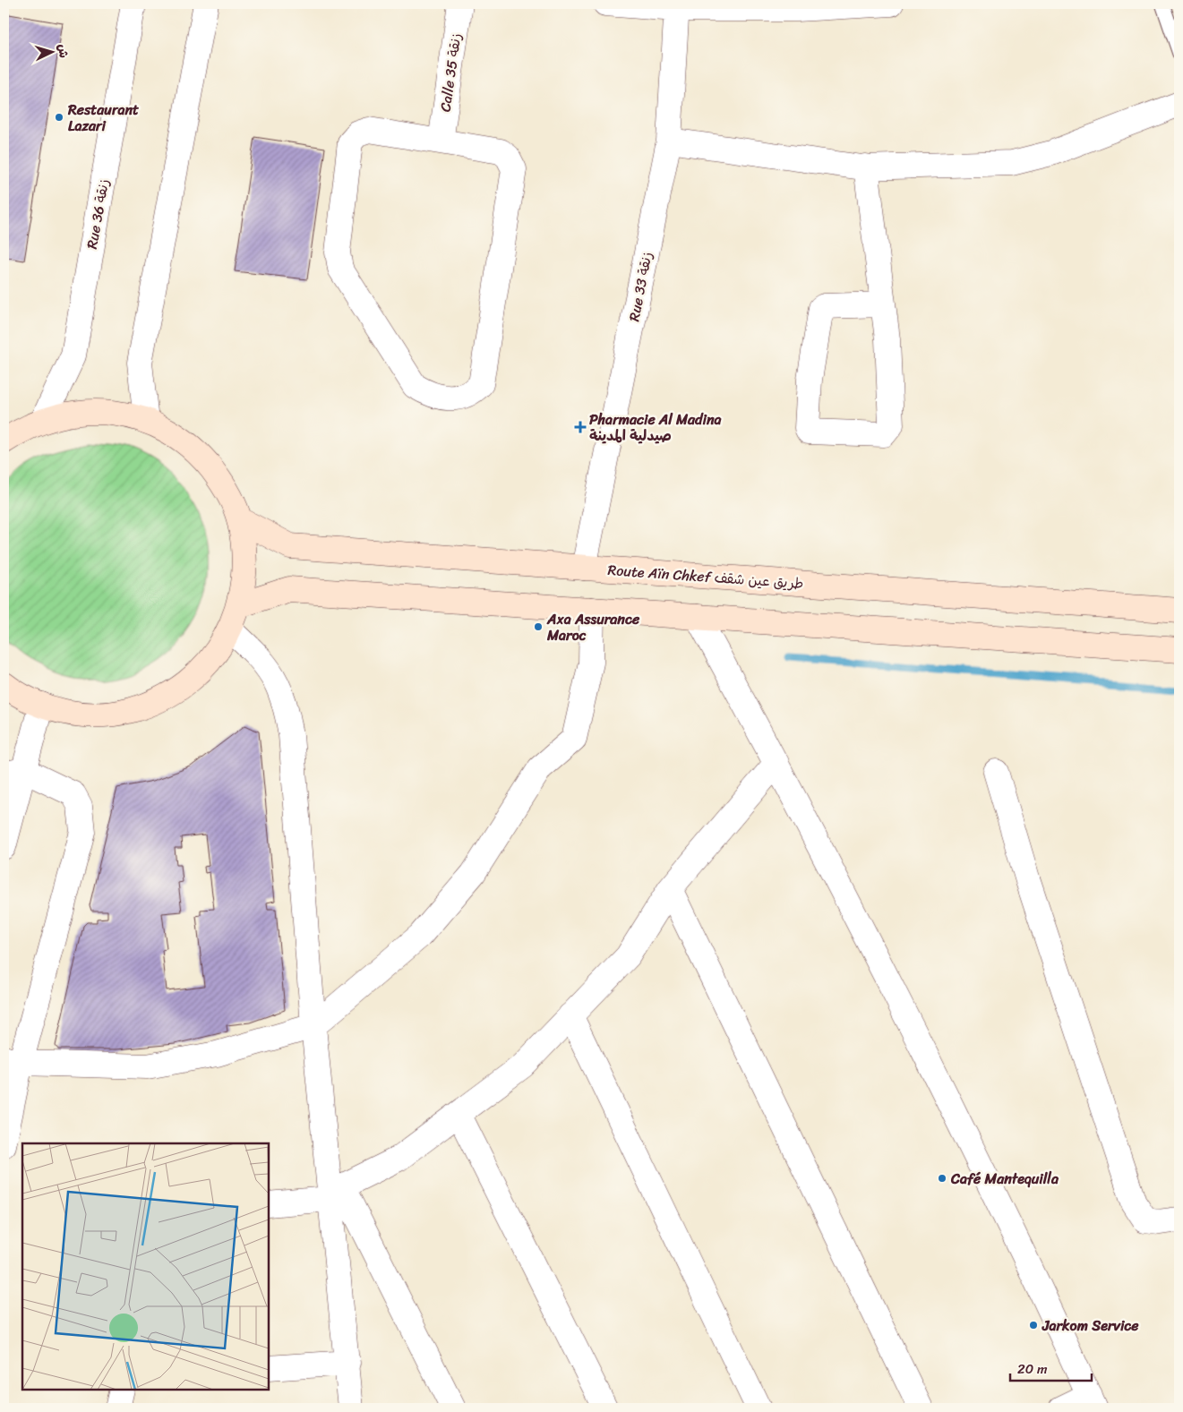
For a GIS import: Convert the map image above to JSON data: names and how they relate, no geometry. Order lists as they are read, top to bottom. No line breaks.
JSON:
{"streets":{"main road":["Route Aïn Chkef طريق عين شقف"],"street":["Calle 35 زنقة","Rue 36 زنقة","Rue 33 زنقة"]},"crossings":[["Rue 33 زنقة","Route Aïn Chkef طريق عين شقف"]],"places":{"other":["Restaurant Lazari","Axa Assurance Maroc","Café Mantequilla","Jarkom Service"],"health":["Pharmacie Al Madina صيدلية المدينة"]},"scale_bar":"20 m","north":"right"}
